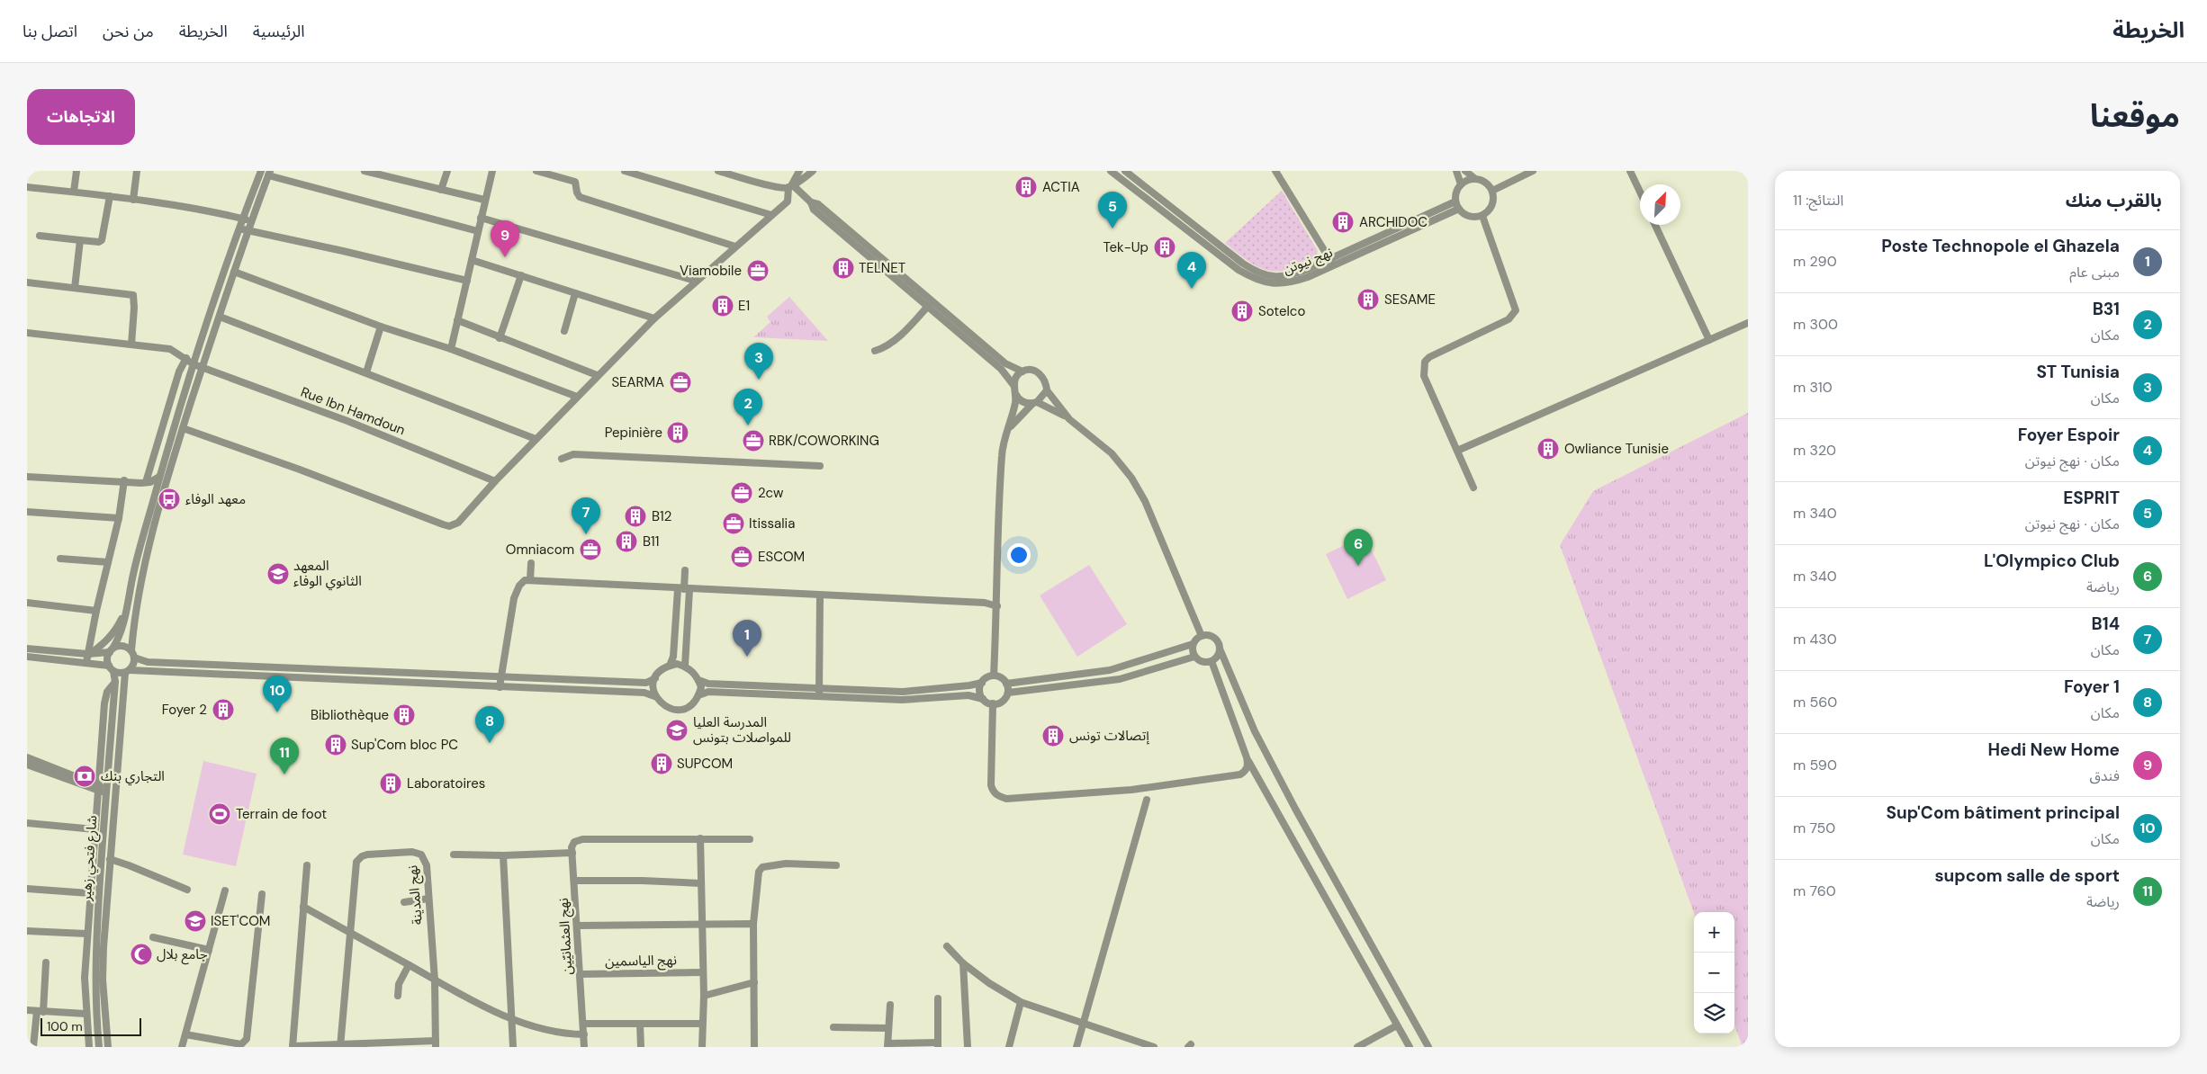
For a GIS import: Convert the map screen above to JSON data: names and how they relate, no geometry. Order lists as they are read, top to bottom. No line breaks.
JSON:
{"streets":{"street":["نهج نيوتن","Rue Ibn Hamdoun","شارع فتحي زهير","نهج المدينة","نهج العثمانيّين","نهج الياسمين"]},"crossings":[["نهج العثمانيّين","نهج الياسمين"]],"places":{"building":["ACTIA","ARCHIDOC","Tek-Up","TELNET","SESAME","E1","Sotelco","Pepinière","Owliance Tunisie","B12","B11","Foyer 2","Bibliothèque","إتصالات تونس","Sup'Com bloc PC","SUPCOM","Laboratoires"],"office":["Viamobile","SEARMA","RBK/COWORKING","2cw","Itissalia","Omniacom","ESCOM"],"bus stop":["معهد الوفاء"],"school or university":["المعهد الثانوي الوفاء","المدرسة العليا للمواصلات بتونس","ISET'COM"],"bank":["التجاري بنك"],"sports":["Terrain de foot"],"mosque":["جامع بلال"]},"scale_bar":"100 m","north":"top right","page":{"header":"الخريطة","nav":["الرئيسية","الخريطة","من نحن","اتصل بنا"],"title":"موقعنا","buttons":"الاتجاهات","heading":["بالقرب منك","النتائج: 11"],"pins":["5","9","4","3","2","7","6","1","10","8","11"],"list":[{"mark":"1","name":"Poste Technopole el Ghazela","note":"مبنى عام","value":"290 m"},{"mark":"2","name":"B31","note":"مكان","value":"300 m"},{"mark":"3","name":"ST Tunisia","note":"مكان","value":"310 m"},{"mark":"4","name":"Foyer Espoir","note":"مكان · نهج نيوتن","value":"320 m"},{"mark":"5","name":"ESPRIT","note":"مكان · نهج نيوتن","value":"340 m"},{"mark":"6","name":"L'Olympico Club","note":"رياضة","value":"340 m"},{"mark":"7","name":"B14","note":"مكان","value":"430 m"},{"mark":"8","name":"Foyer 1","note":"مكان","value":"560 m"},{"mark":"9","name":"Hedi New Home","note":"فندق","value":"590 m"},{"mark":"10","name":"Sup'Com bâtiment principal","note":"مكان","value":"750 m"},{"mark":"11","name":"supcom salle de sport","note":"رياضة","value":"760 m"}],"map_buttons":["+","−"],"scale":"100 m"}}
